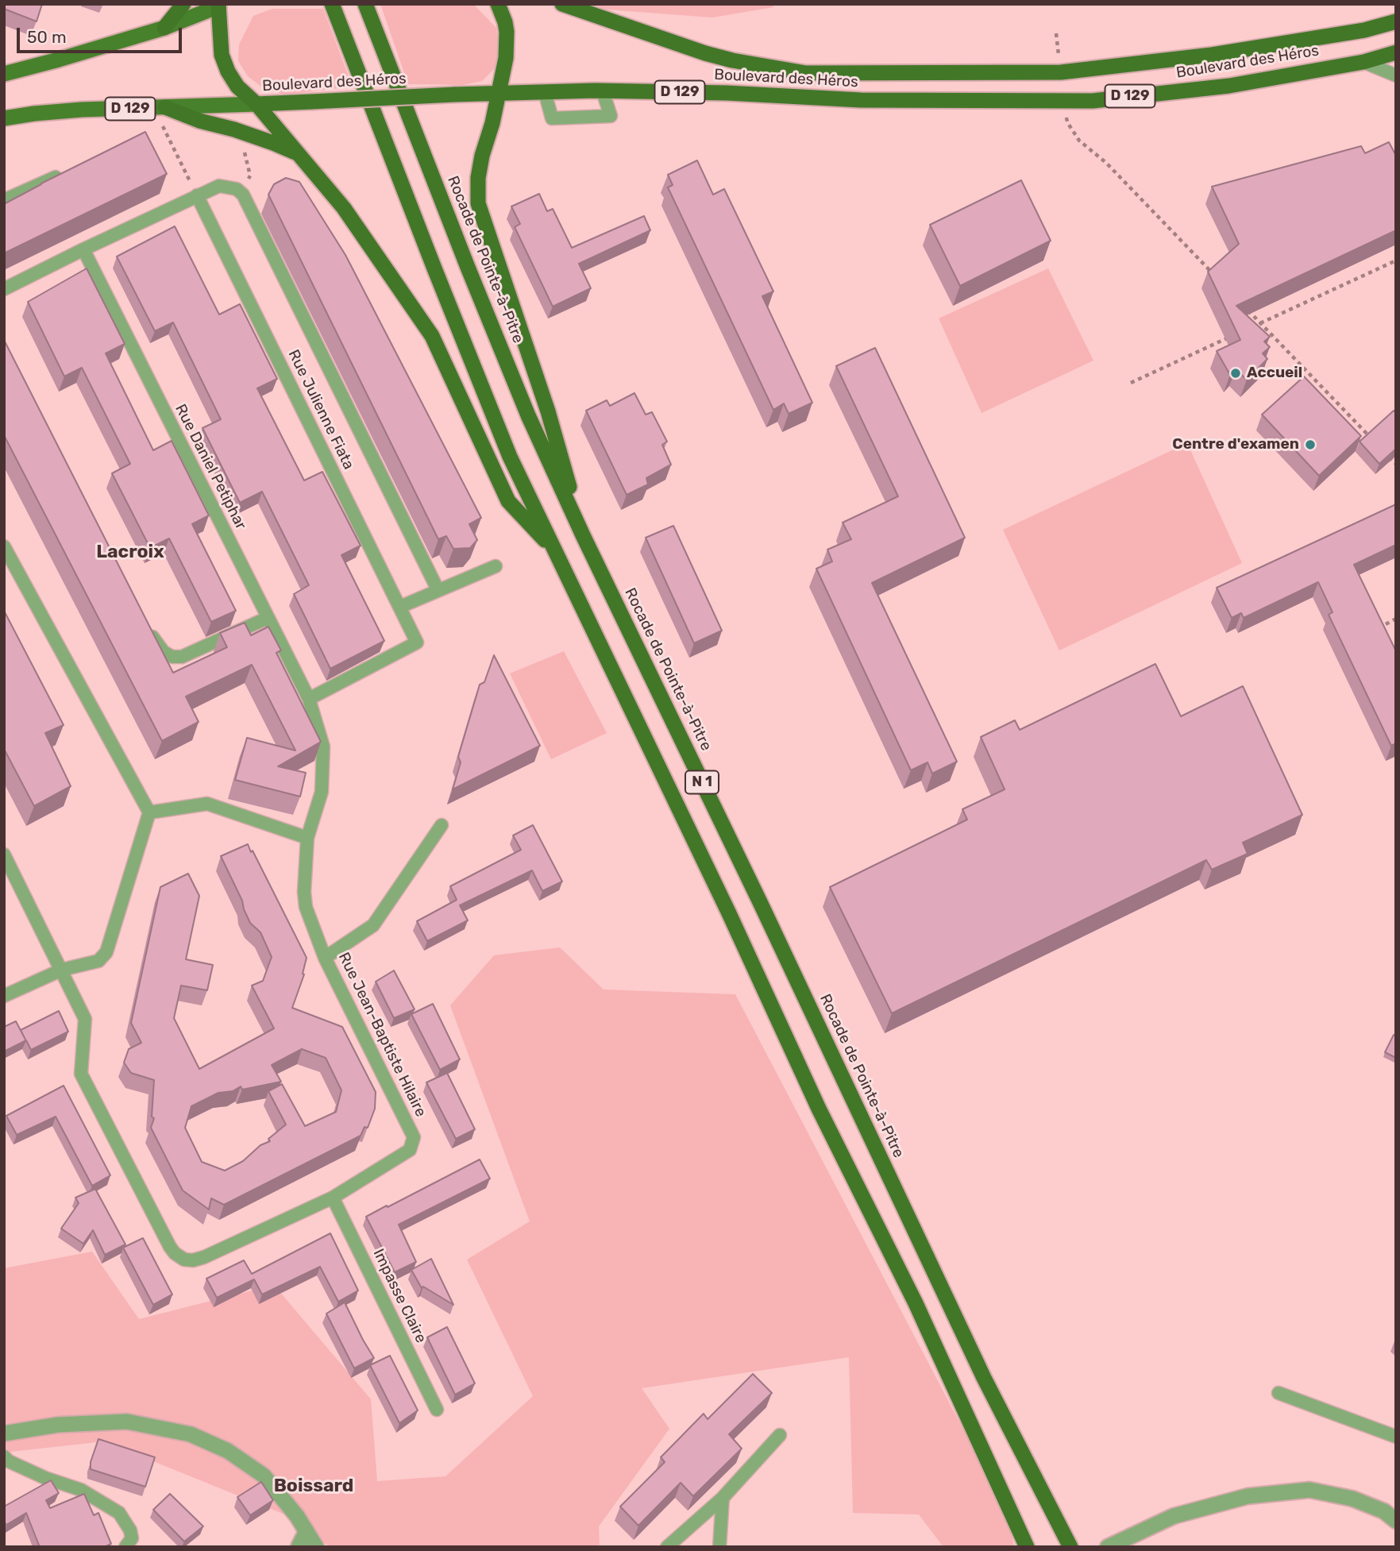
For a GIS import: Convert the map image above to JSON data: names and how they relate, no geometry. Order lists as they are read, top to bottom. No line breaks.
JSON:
{"streets":{"highway":["Boulevard des Héros","D 129","Rocade de Pointe-à-Pitre","N 1"],"lane":["Rue Julienne Fiata","Rue Daniel Petiphar","Rue Jean-Baptiste Hilaire","Impasse Claire"]},"crossings":[["Rue Julienne Fiata","Rue Daniel Petiphar"],["Rue Julienne Fiata","Rue Jean-Baptiste Hilaire"],["Rue Daniel Petiphar","Rue Jean-Baptiste Hilaire"],["Rue Jean-Baptiste Hilaire","Impasse Claire"]],"districts":["Lacroix","Boissard"],"places":["Accueil","Centre d'examen"],"scale_bar":"50 m"}
